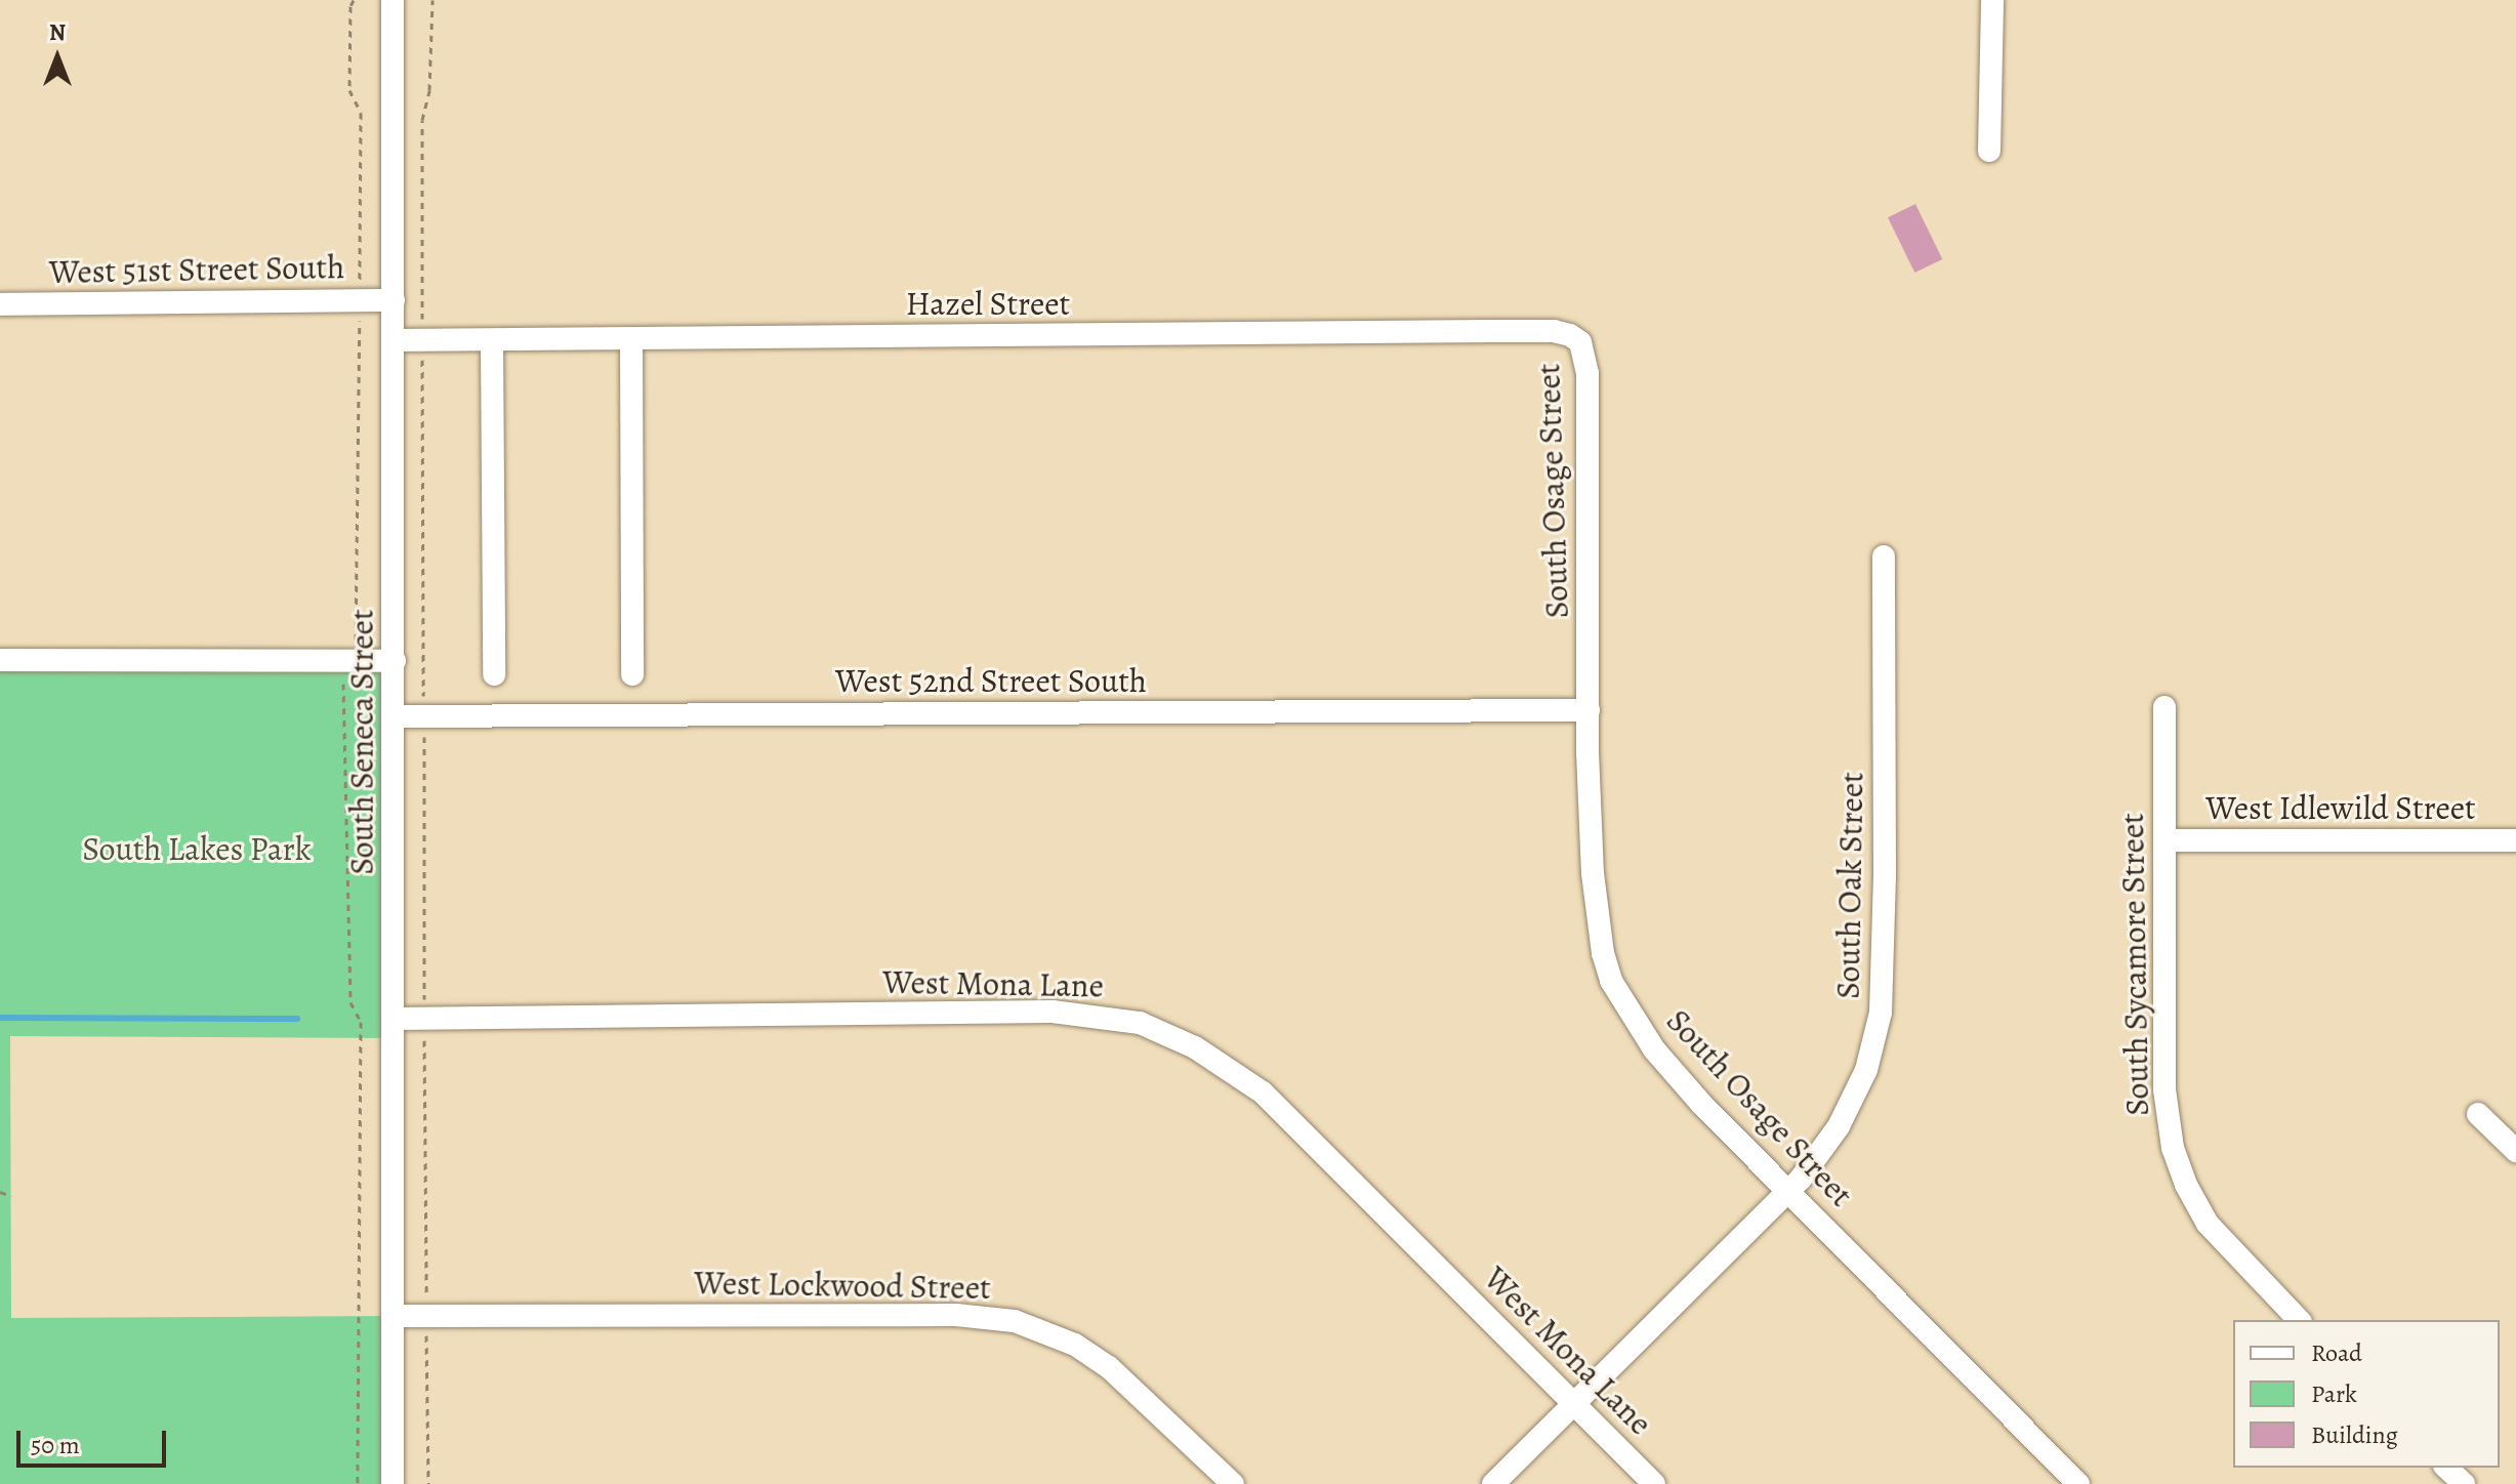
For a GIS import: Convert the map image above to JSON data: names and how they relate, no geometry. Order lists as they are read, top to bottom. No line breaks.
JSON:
{"streets":{"street":["West 51st Street South","Hazel Street","South Osage Street","West 52nd Street South","South Seneca Street","West Idlewild Street","South Oak Street","South Sycamore Street","West Mona Lane","West Lockwood Street"]},"crossings":[["West 51st Street South","South Seneca Street"],["Hazel Street","South Osage Street"],["Hazel Street","South Seneca Street"],["South Osage Street","West 52nd Street South"],["South Osage Street","South Oak Street"],["West 52nd Street South","South Seneca Street"],["South Seneca Street","West Mona Lane"],["South Seneca Street","West Lockwood Street"],["West Idlewild Street","South Sycamore Street"],["South Oak Street","West Mona Lane"]],"parks":["South Lakes Park"],"legend":["Road","Park","Building"],"scale_bar":"50 m","north":"top"}
